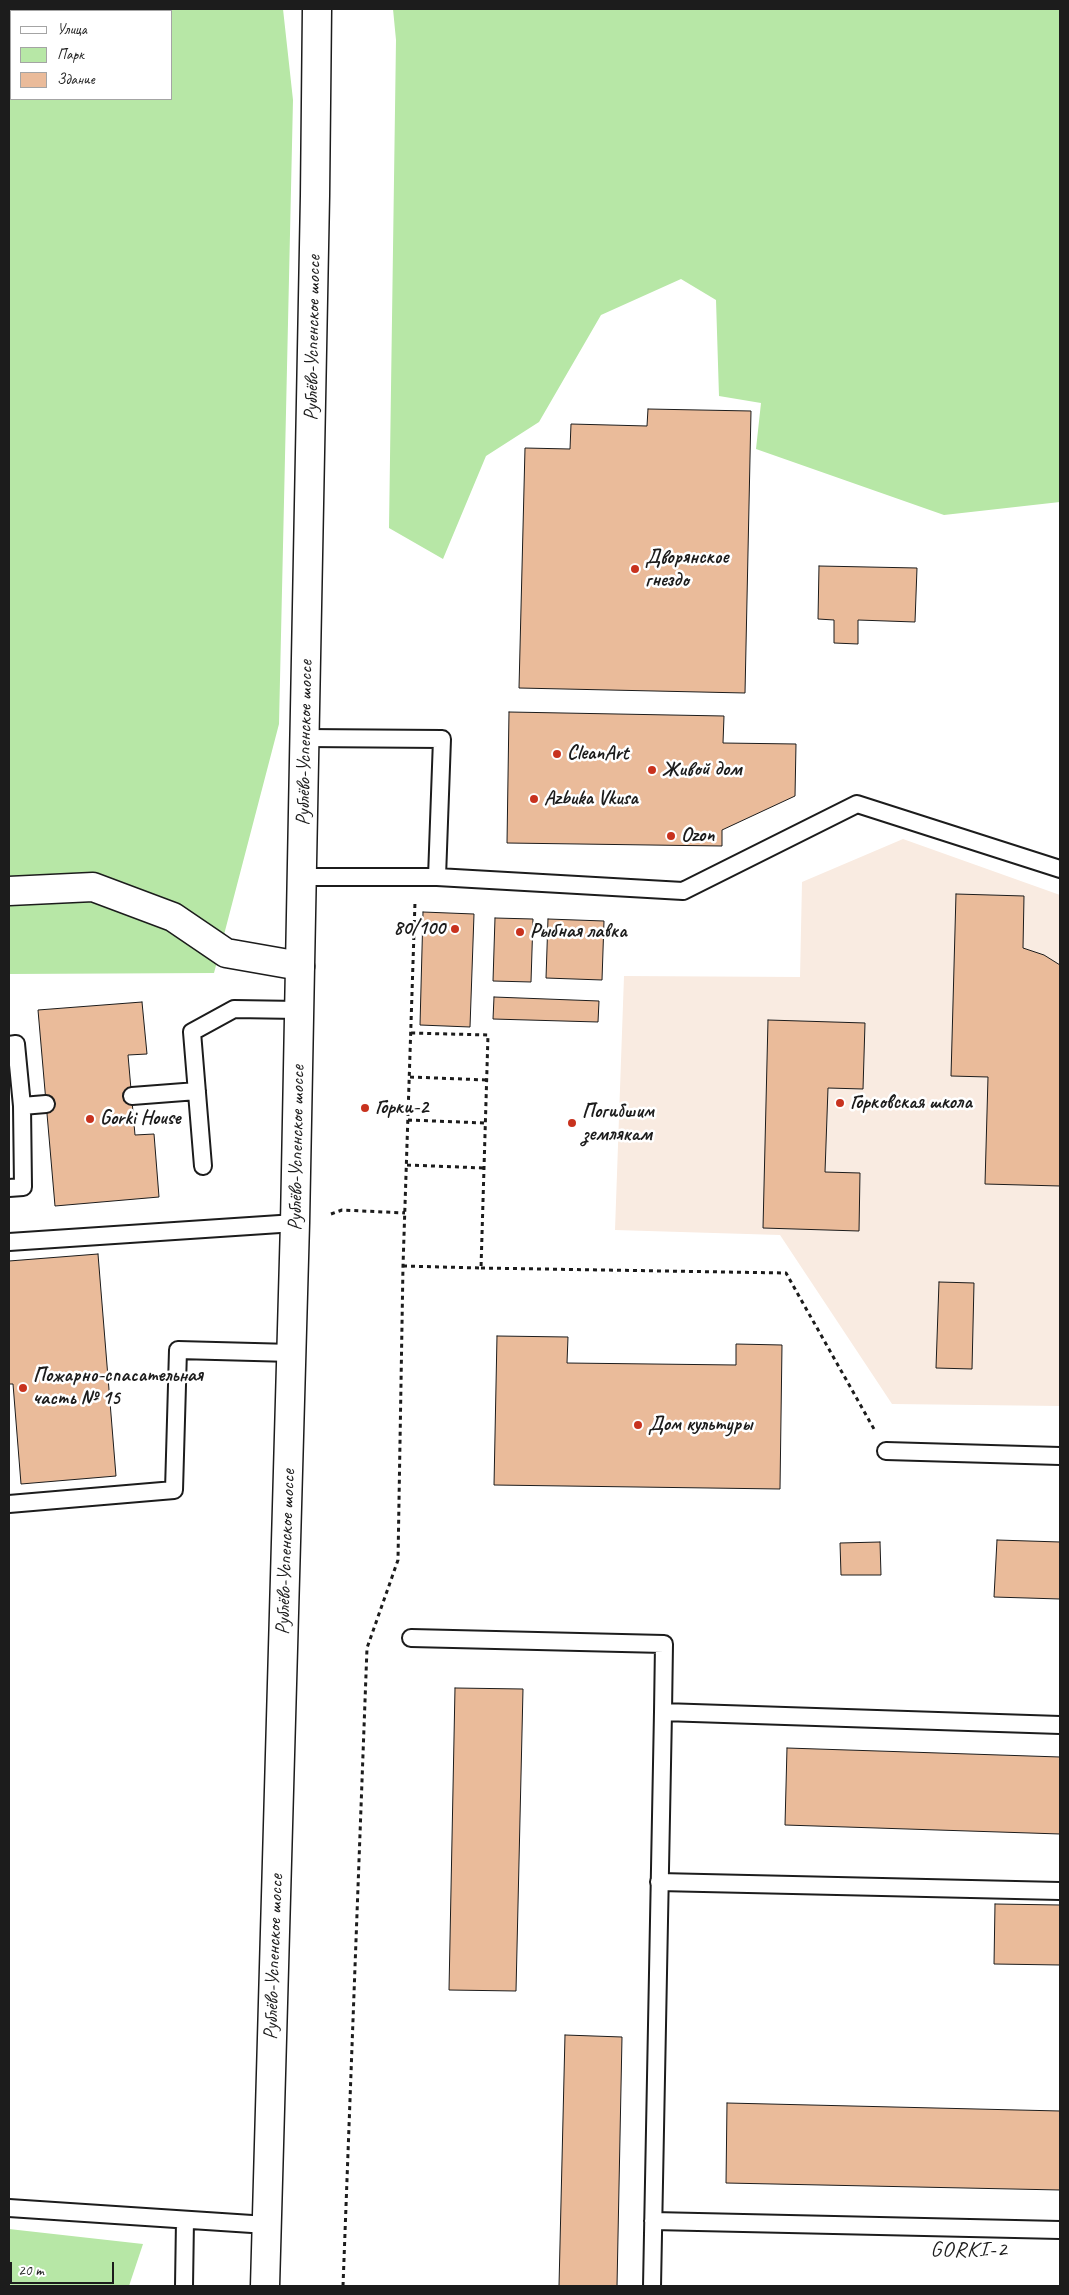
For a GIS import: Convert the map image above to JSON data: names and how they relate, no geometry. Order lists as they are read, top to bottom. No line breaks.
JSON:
{"streets":{"main road":["Рублёво-Успенское шоссе"]},"districts":["GORKI-2"],"places":["Дворянское гнездо","CleanArt","Живой дом","Azbuka Vkusa","Ozon","80/100","Рыбная лавка","Горковская школа","Горки-2","Gorki House","Погибшим землякам","Пожарно-спасательная часть № 15","Дом культуры"],"legend":["Улица","Парк","Здание"],"scale_bar":"20 m"}
